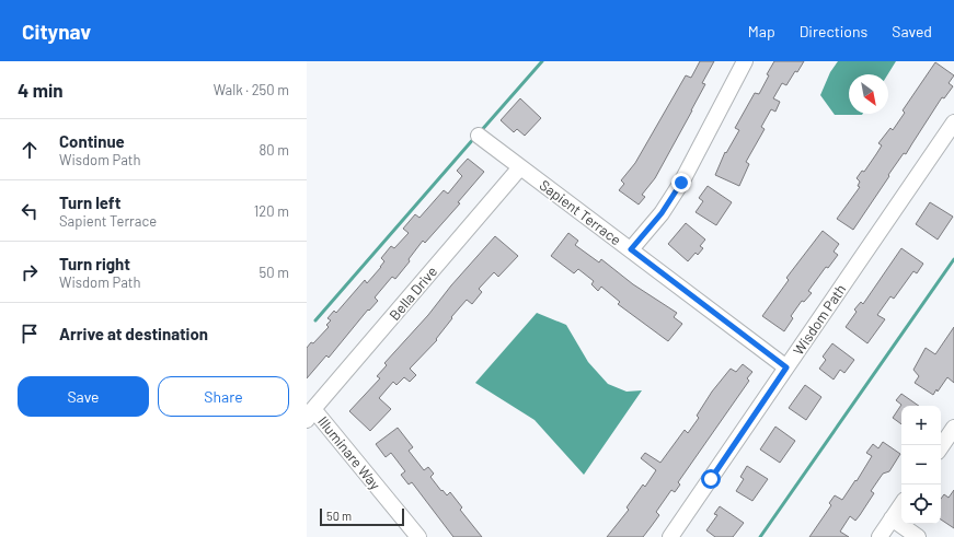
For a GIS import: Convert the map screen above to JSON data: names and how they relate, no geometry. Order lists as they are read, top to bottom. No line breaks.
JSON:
{"streets":{"street":["Sapient Terrace","Bella Drive","Wisdom Path","Illuminare Way"]},"crossings":[["Sapient Terrace","Bella Drive"],["Sapient Terrace","Wisdom Path"],["Bella Drive","Illuminare Way"]],"scale_bar":"50 m","north":"bottom right","page":{"header":"Citynav","nav":["Map","Directions","Saved"],"heading":["4 min","Walk · 250 m"],"list":[["Continue","Wisdom Path","80 m"],["Turn left","Sapient Terrace","120 m"],["Turn right","Wisdom Path","50 m"],"Arrive at destination"],"buttons":["Save","Share"],"map_buttons":["+","−"],"scale":"50 m"}}
